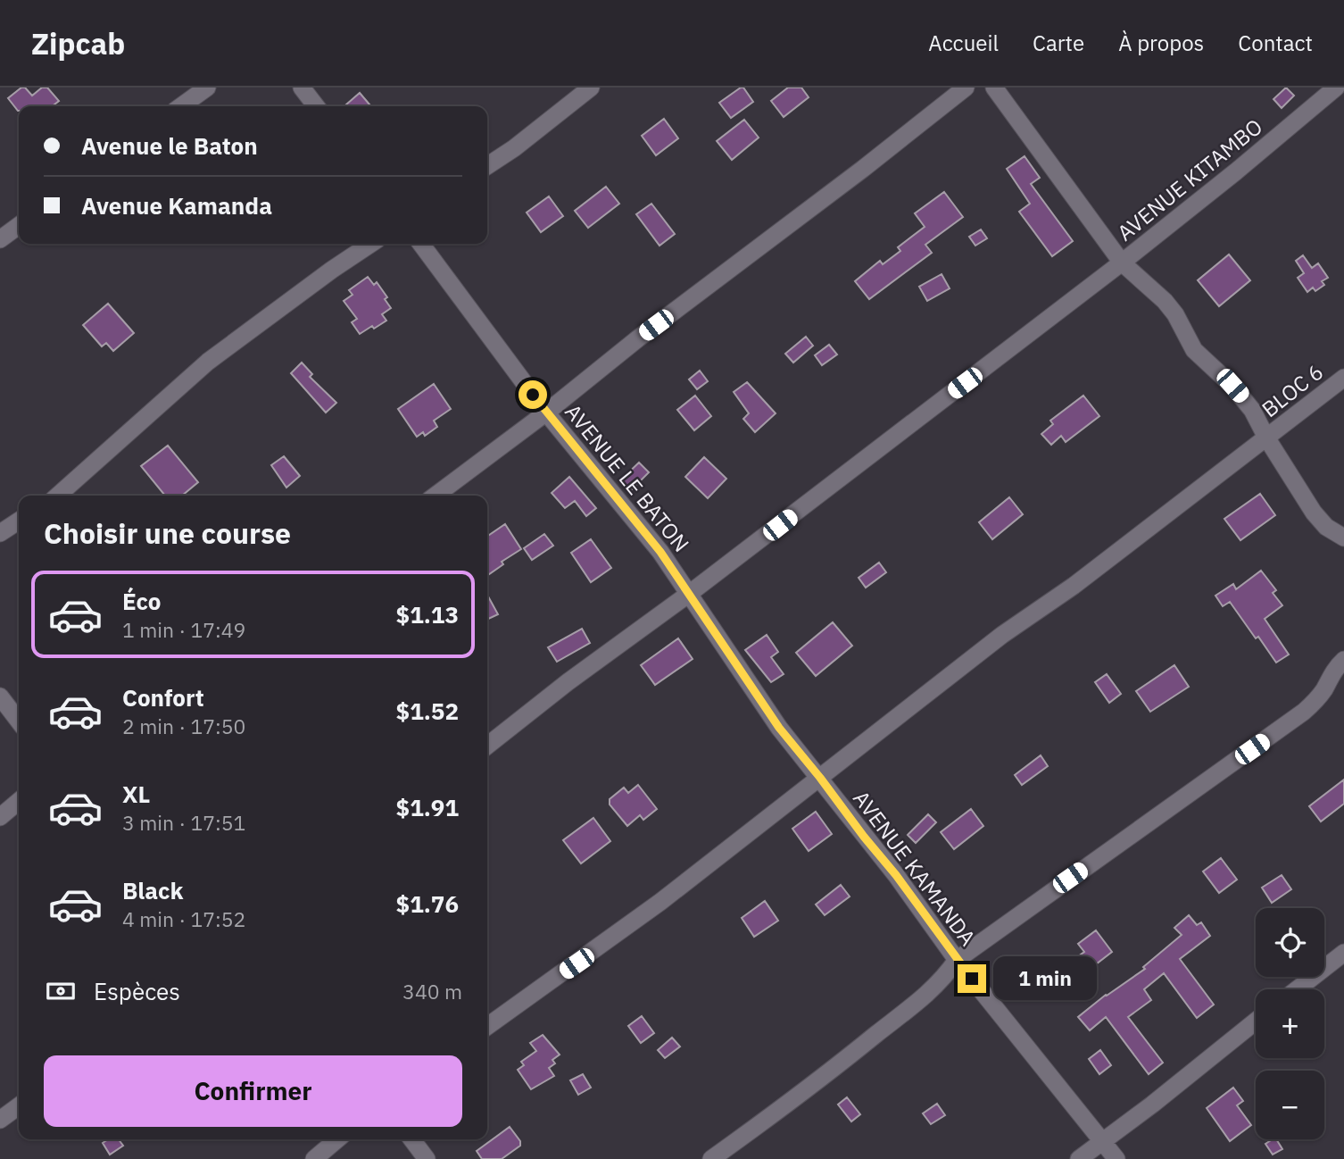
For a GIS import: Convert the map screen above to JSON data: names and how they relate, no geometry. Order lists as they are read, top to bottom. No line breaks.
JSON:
{"streets":{"street":["AVENUE KITAMBO","BLOC 6","AVENUE LE BATON","AVENUE KAMANDA"]},"crossings":[["BLOC 6","AVENUE LE BATON"],["BLOC 6","AVENUE KAMANDA"],["AVENUE LE BATON","AVENUE KAMANDA"]],"page":{"header":"Zipcab","nav":["Accueil","Carte","À propos","Contact"],"banner":["Avenue le Baton","Avenue Kamanda"],"heading":"Choisir une course","list":[{"name":"Éco","note":"1 min · 17:49","value":"$1.13"},{"name":"Confort","note":"2 min · 17:50","value":"$1.52"},{"name":"XL","note":"3 min · 17:51","value":"$1.91"},{"name":"Black","note":"4 min · 17:52","value":"$1.76"}],"map_buttons":["+","−"],"bubble":"1 min","pay":["Espèces","340 m"],"buttons":"Confirmer"}}
